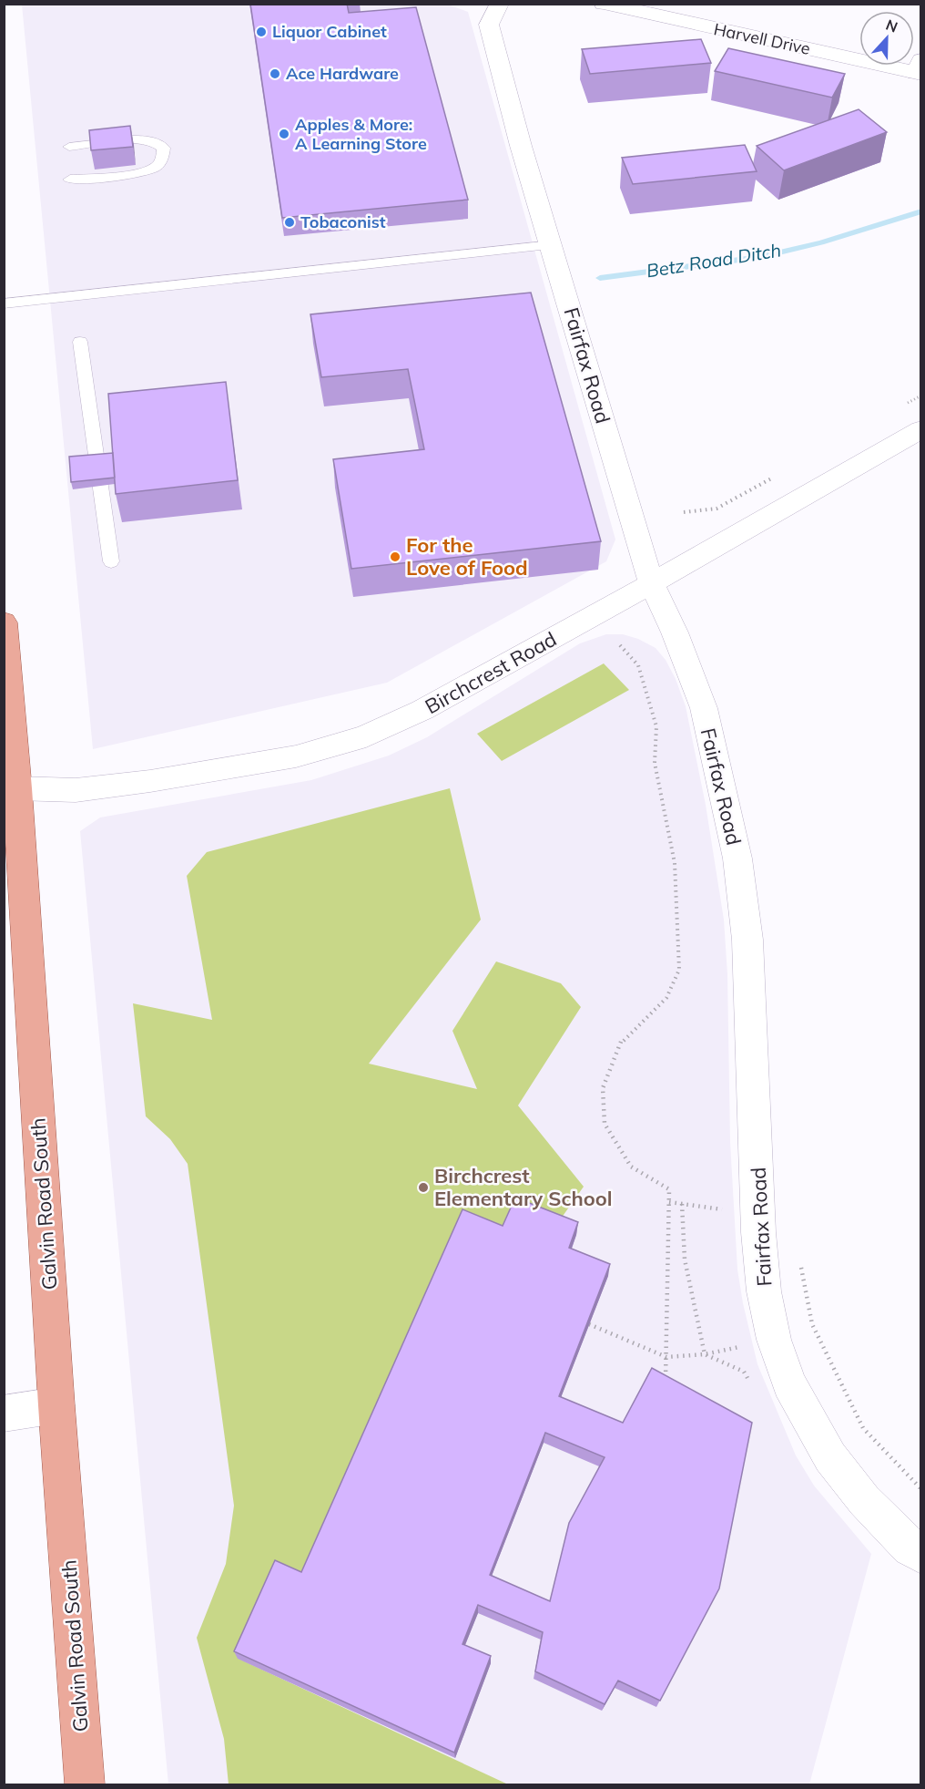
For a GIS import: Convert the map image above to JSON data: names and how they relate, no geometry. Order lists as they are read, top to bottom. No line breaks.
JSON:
{"streets":{"main road":["Galvin Road South"],"street":["Harvell Drive","Fairfax Road","Birchcrest Road"]},"crossings":[["Fairfax Road","Birchcrest Road"],["Birchcrest Road","Galvin Road South"]],"water":["Betz Road Ditch"],"places":["Liquor Cabinet","Ace Hardware","Apples & More: A Learning Store","Tobaconist","For the Love of Food","Birchcrest Elementary School"],"north":"top"}
